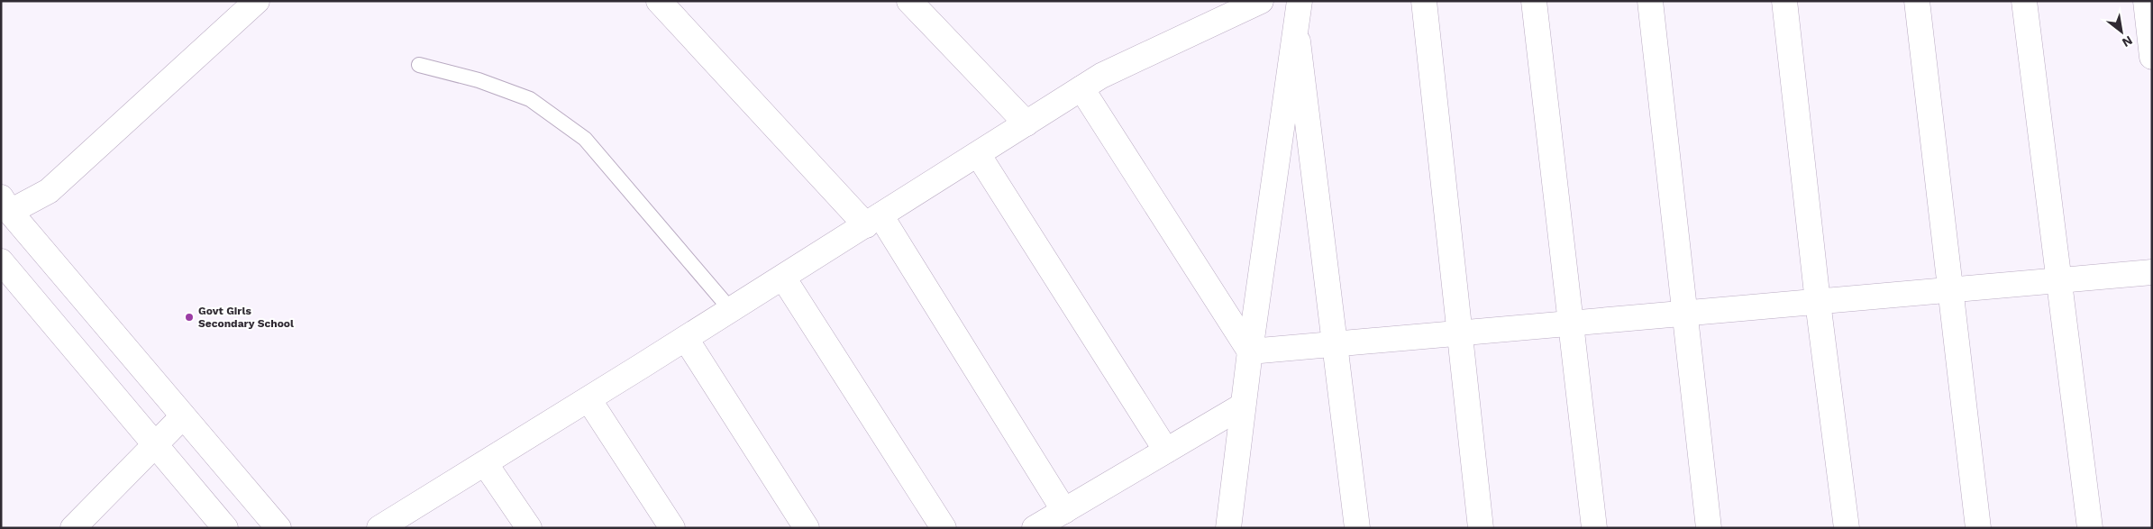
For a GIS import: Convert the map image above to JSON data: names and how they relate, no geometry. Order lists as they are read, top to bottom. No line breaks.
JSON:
{"places":["Govt Girls Secondary School"],"north":"bottom right"}
